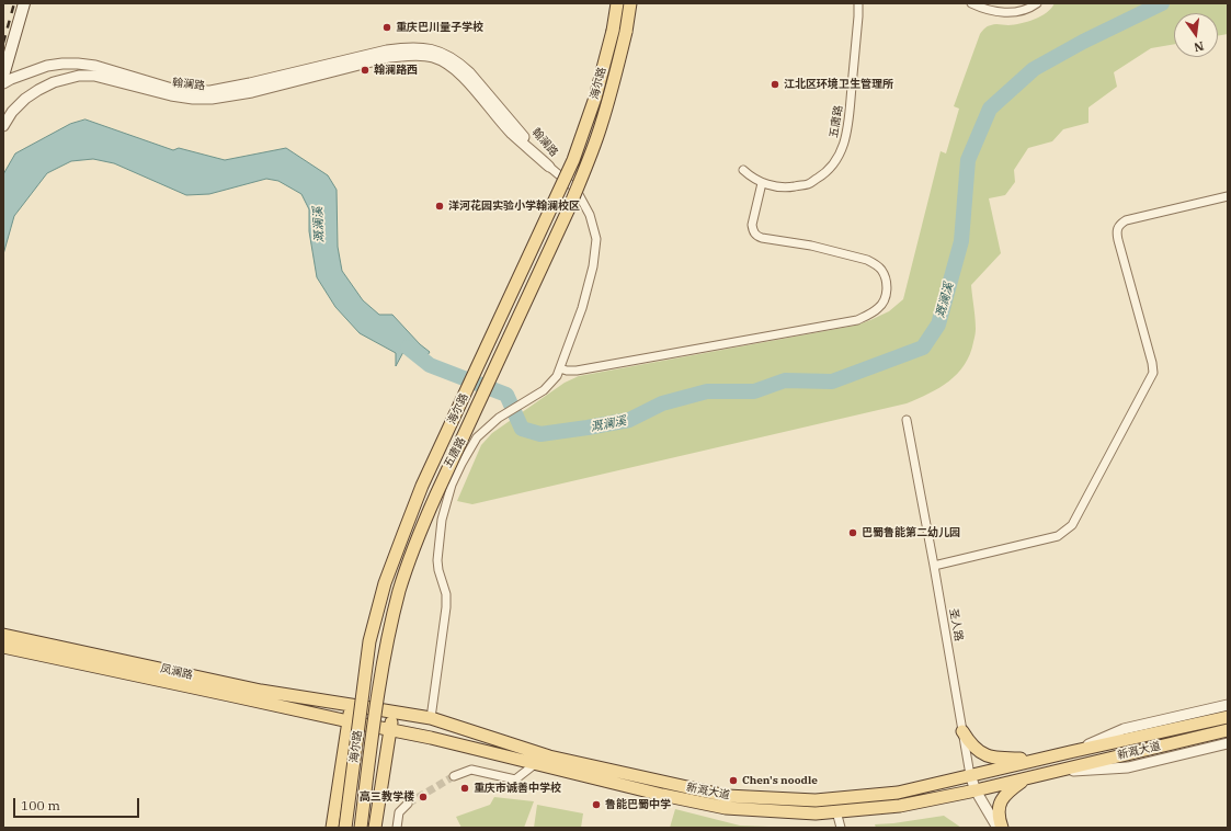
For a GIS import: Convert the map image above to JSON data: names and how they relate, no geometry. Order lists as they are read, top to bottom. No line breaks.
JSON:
{"streets":{"main road":["海尔路","凤澜路","新溉大道"],"street":["翰澜路","五唐路","圣人路"]},"crossings":[["翰澜路","五唐路"],["五唐路","新溉大道"],["圣人路","新溉大道"],["凤澜路","新溉大道"]],"water":["溉澜溪"],"places":["重庆巴川量子学校","翰澜路西","江北区环境卫生管理所","洋河花园实验小学翰澜校区","巴蜀鲁能第二幼儿园","Chen's noodle","重庆市诚善中学校","高三教学楼","鲁能巴蜀中学"],"scale_bar":"100 m","north":"bottom"}
